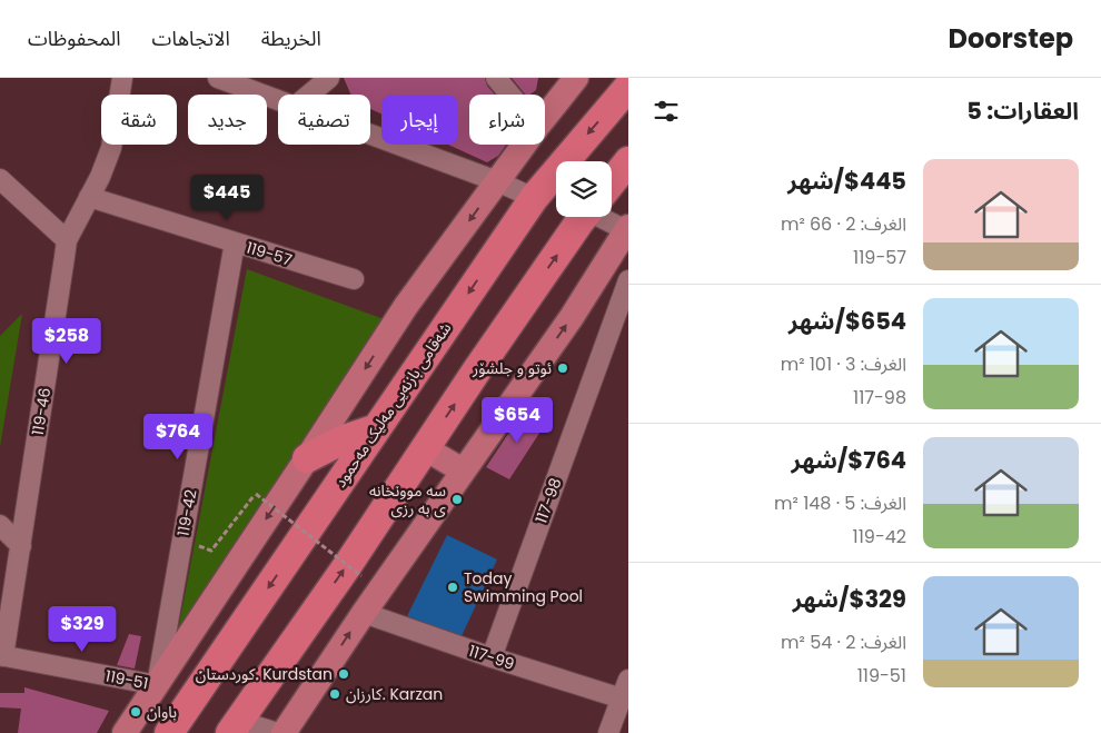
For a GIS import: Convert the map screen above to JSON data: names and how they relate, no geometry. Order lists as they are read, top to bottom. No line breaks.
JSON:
{"streets":{"highway":["شەقامی بازنەیی مەلیک مەحمود"],"street":["119-57","119-46","117-98","119-42","117-99","119-51"]},"crossings":[["119-57","119-46"],["119-57","119-42"],["119-46","119-51"],["117-98","117-99"],["119-42","119-51"]],"places":["ئوتو و جلشۆر","سه موونخانه ی به رزی","Today Swimming Pool","کوردستان. Kurdstan","کارزان. Karzan","باوان"],"page":{"header":"Doorstep","nav":["الخريطة","الاتجاهات","المحفوظات"],"heading":"العقارات: 5","chip":["شراء","إيجار","تصفية","جديد","شقة"],"list":[{"name":"$445/شهر","note":"الغرف: 2 · 66 m² · 119-57"},{"name":"$654/شهر","note":"الغرف: 3 · 101 m² · 117-98"},{"name":"$764/شهر","note":"الغرف: 5 · 148 m² · 119-42"},{"name":"$329/شهر","note":"الغرف: 2 · 54 m² · 119-51"}],"price":["$445","$258","$654","$764","$329"]}}
